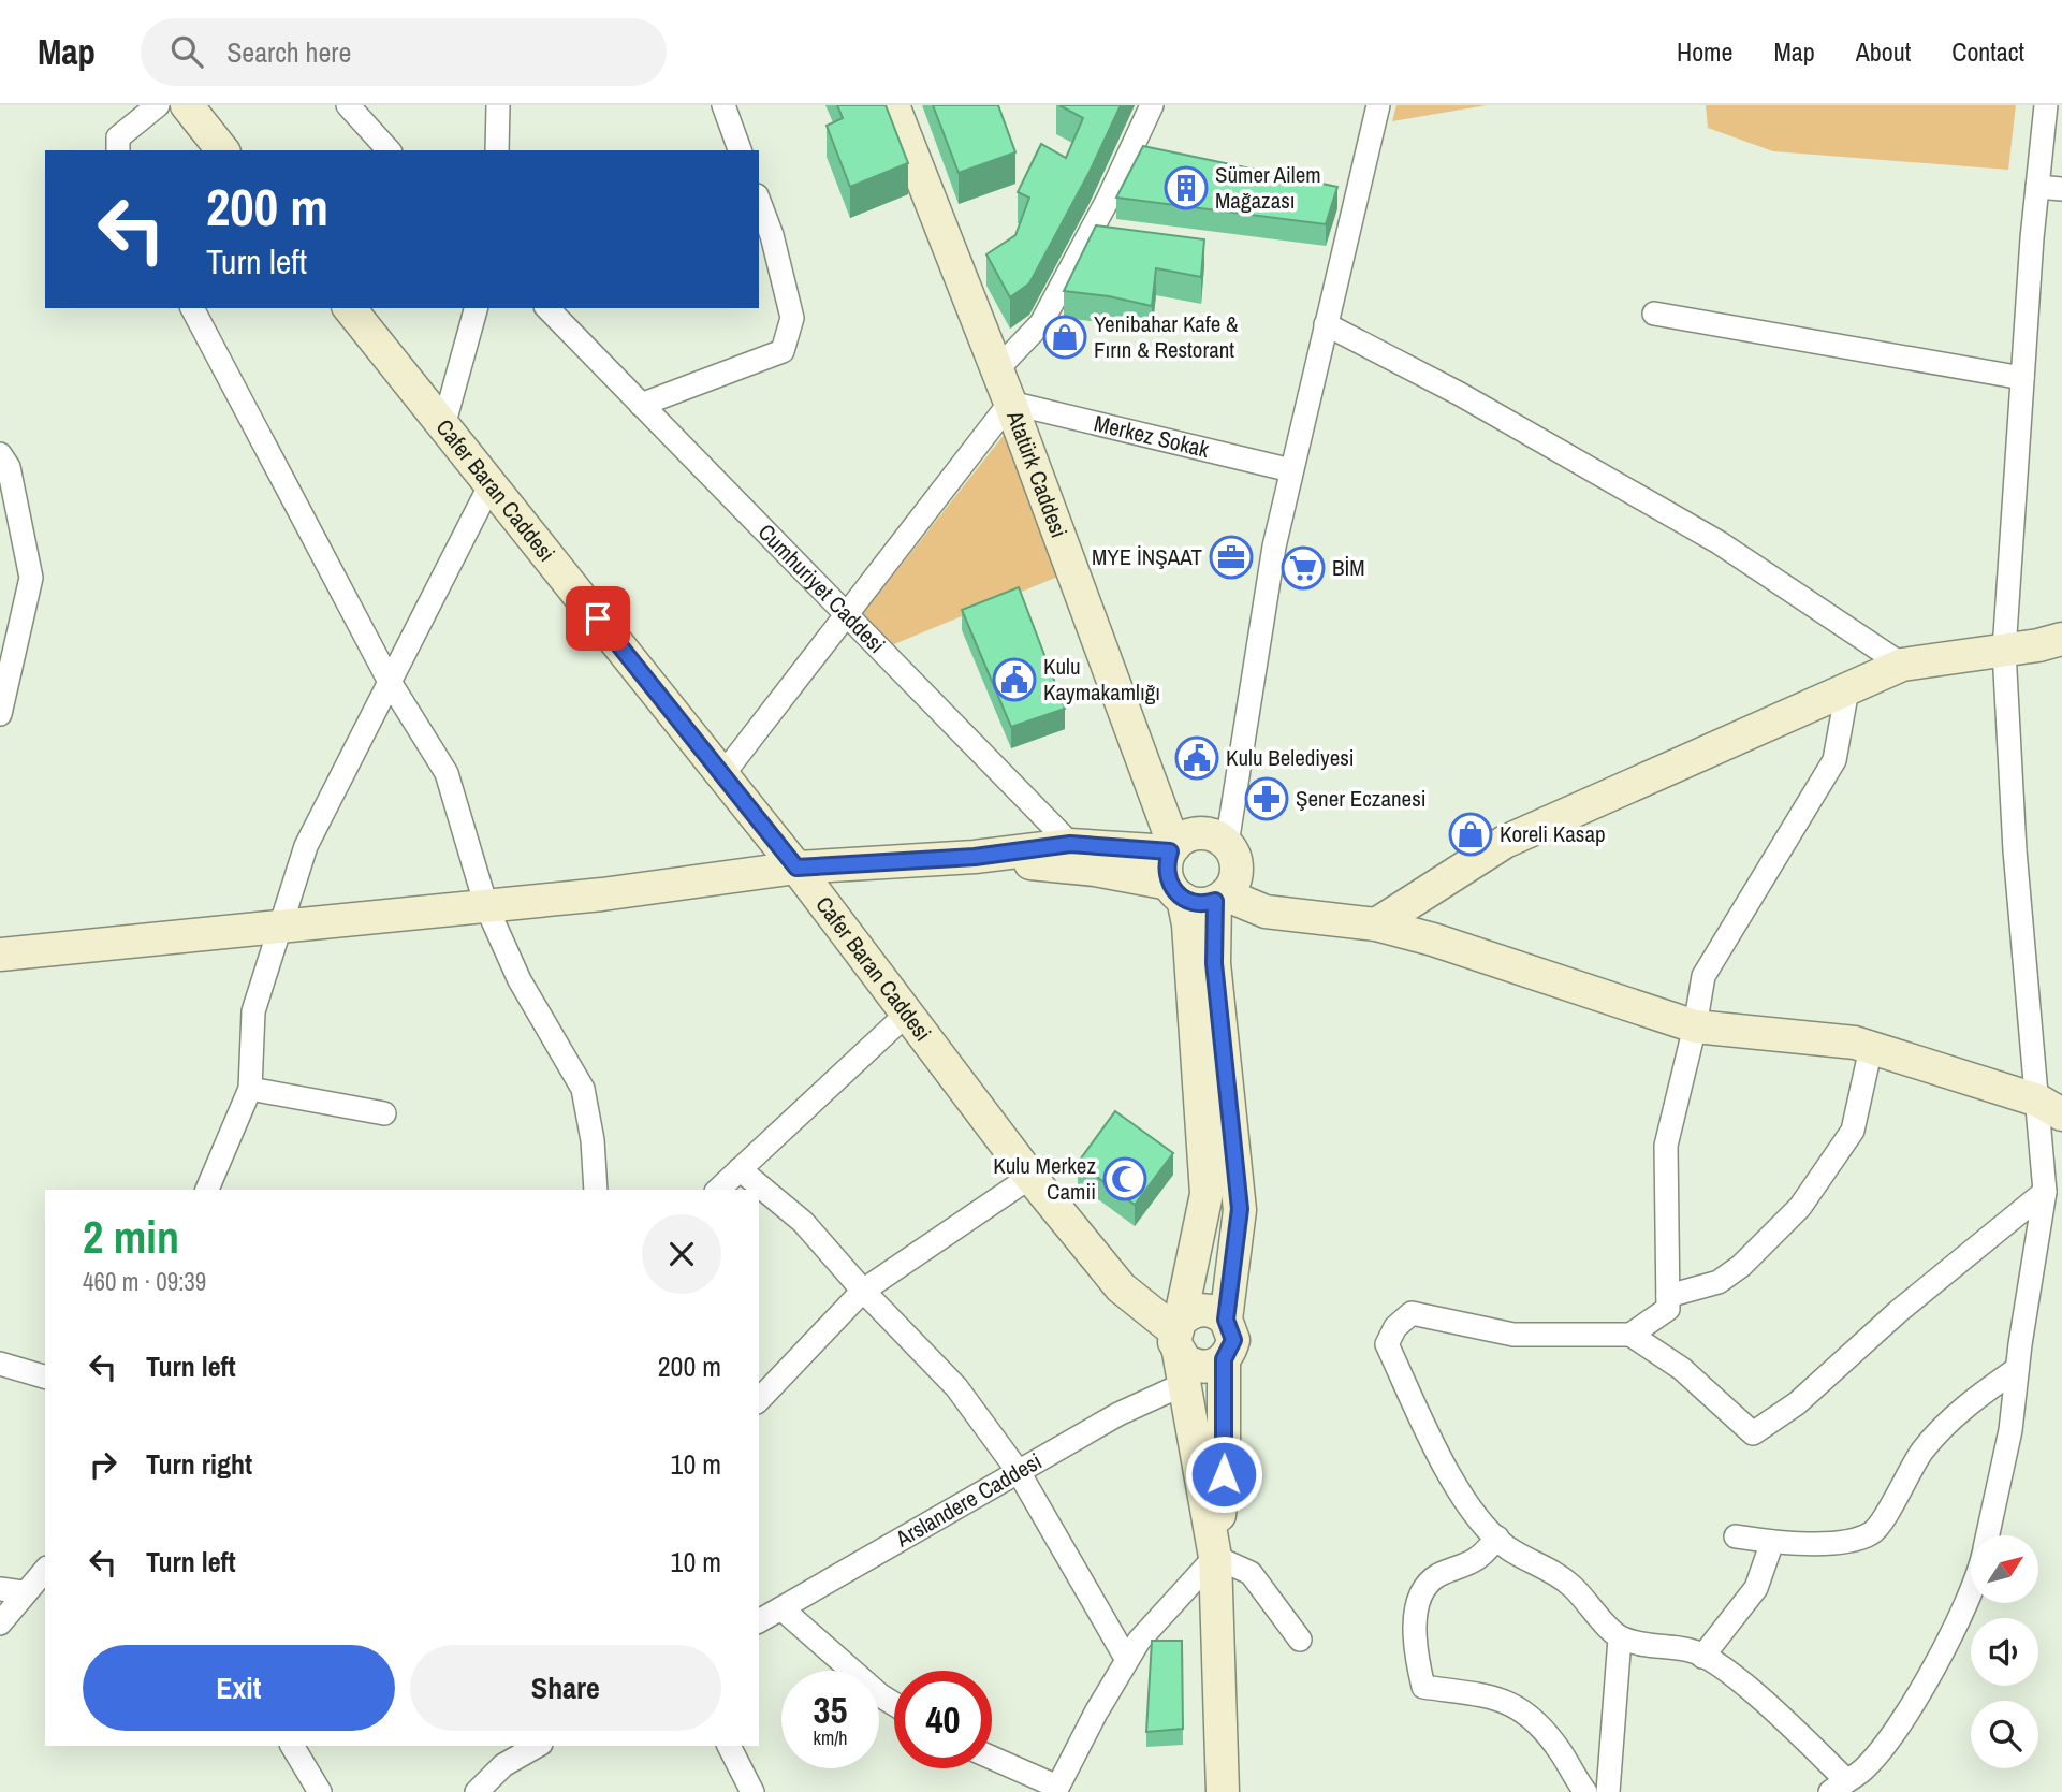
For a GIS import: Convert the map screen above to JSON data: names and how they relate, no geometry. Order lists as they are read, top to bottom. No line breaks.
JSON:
{"streets":{"street":["Merkez Sokak","Atatürk Caddesi","Cafer Baran Caddesi","Cumhuriyet Caddesi","Arslandere Caddesi"]},"crossings":[["Merkez Sokak","Atatürk Caddesi"]],"places":{"building":["Sümer Ailem Mağazası"],"shop":["Yenibahar Kafe & Fırın & Restorant","Koreli Kasap"],"office":["MYE İNŞAAT"],"supermarket":["BİM"],"public building":["Kulu Kaymakamlığı","Kulu Belediyesi"],"pharmacy":["Şener Eczanesi"],"mosque":["Kulu Merkez Camii"]},"north":"top right","page":{"header":"Map","search":"Search here","nav":["Home","Map","About","Contact"],"turn":["200 m","Turn left"],"heading":["2 min","460 m · 09:39"],"list":[{"name":"Turn left","value":"200 m"},{"name":"Turn right","value":"10 m"},{"name":"Turn left","value":"10 m"}],"buttons":["Exit","Share"],"speed":"35 km/h","limit":"40"}}
